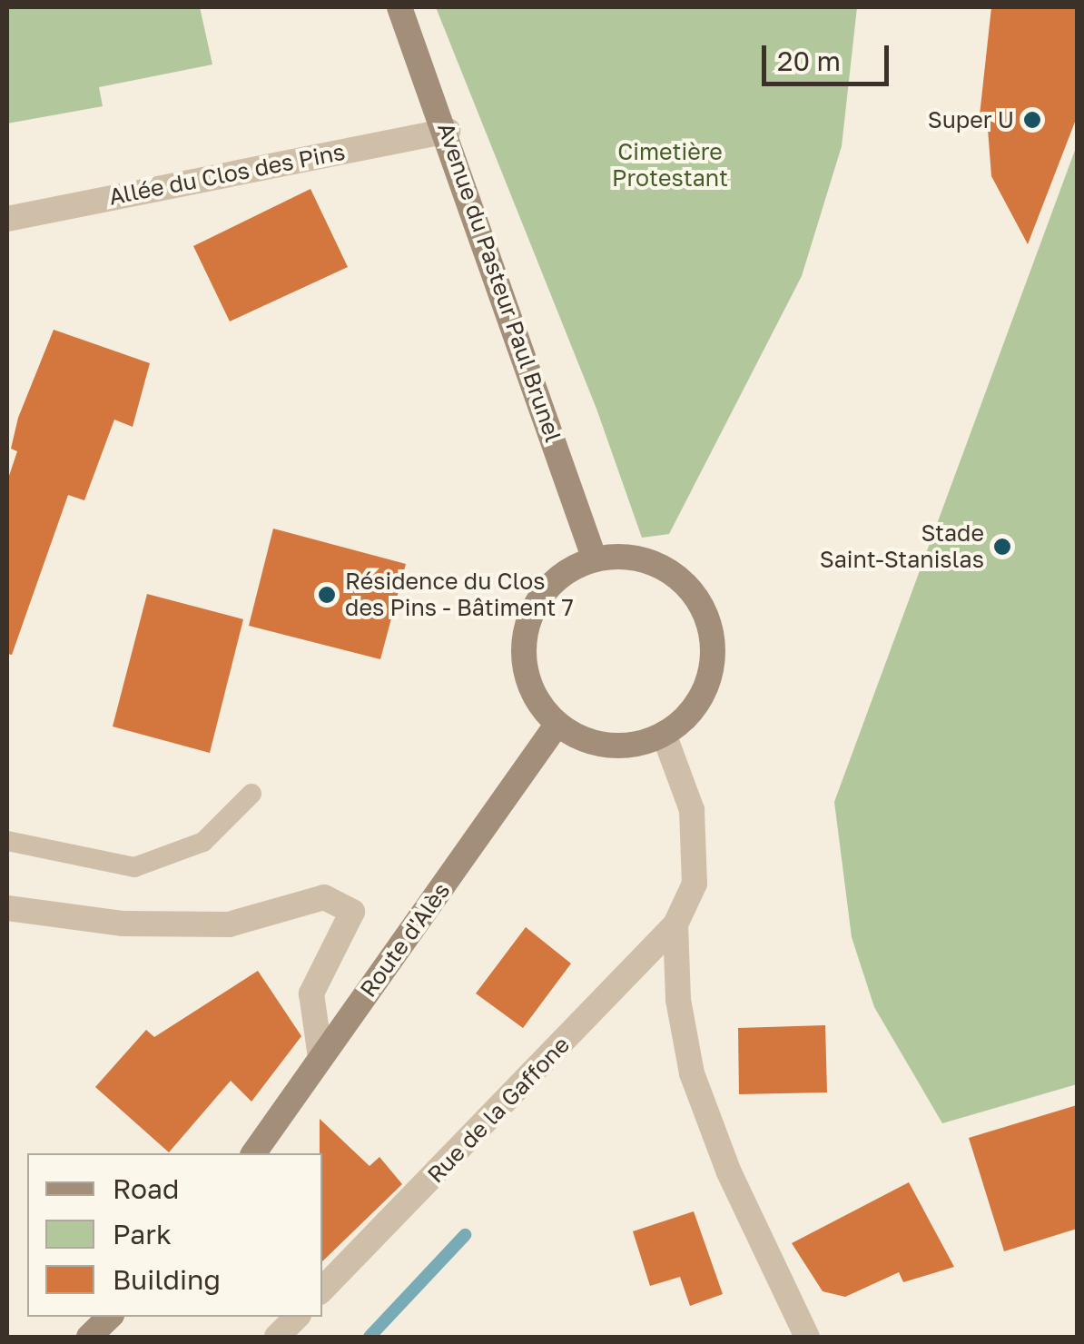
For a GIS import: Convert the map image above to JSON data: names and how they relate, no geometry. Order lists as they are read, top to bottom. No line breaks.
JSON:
{"streets":{"main road":["Avenue du Pasteur Paul Brunel","Route d'Alès"],"street":["Allée du Clos des Pins","Rue de la Gaffone"]},"crossings":[["Allée du Clos des Pins","Avenue du Pasteur Paul Brunel"],["Avenue du Pasteur Paul Brunel","Route d'Alès"]],"parks":["Cimetière Protestant"],"places":["Super U","Stade Saint-Stanislas","Résidence du Clos des Pins - Bâtiment 7"],"legend":["Road","Park","Building"],"scale_bar":"20 m"}
